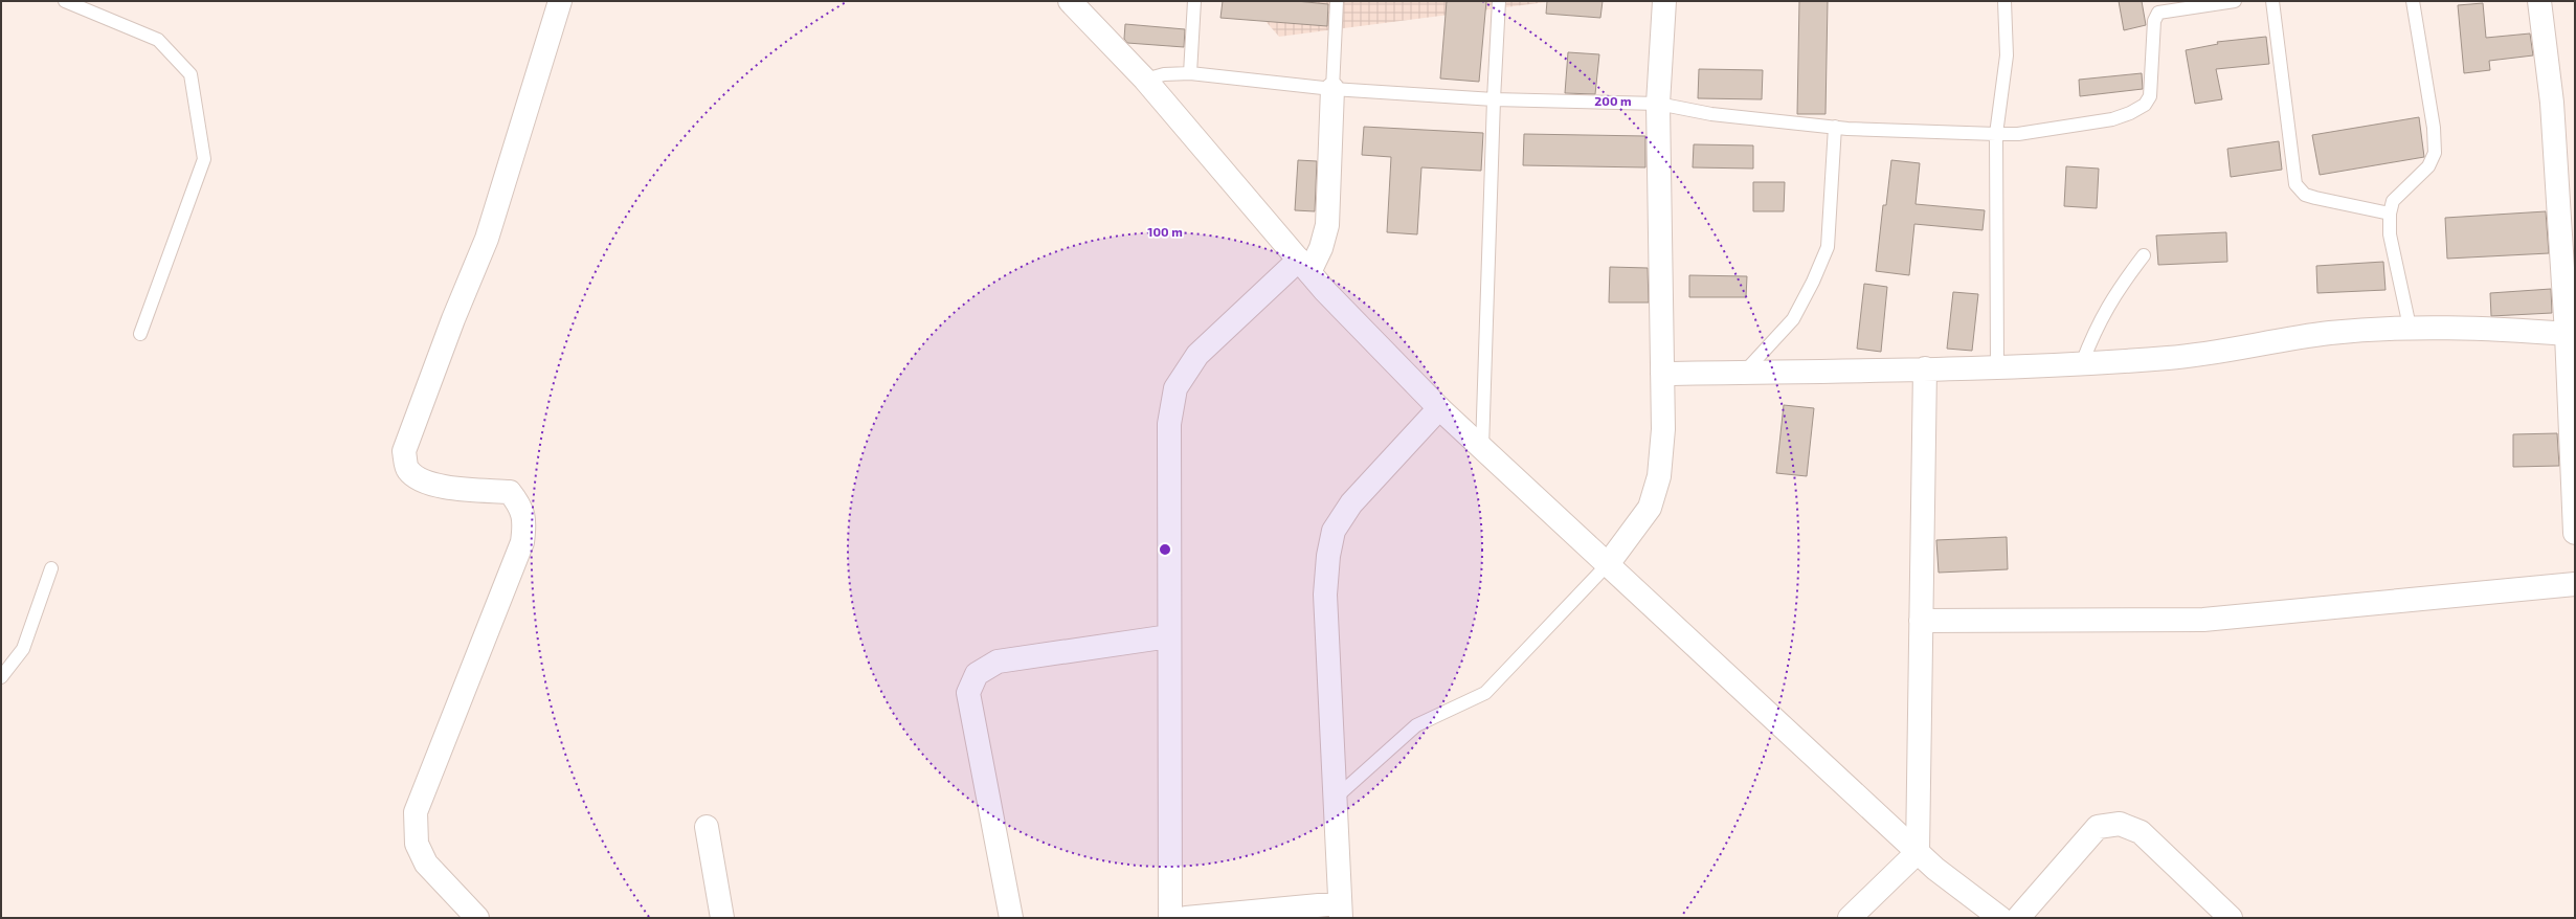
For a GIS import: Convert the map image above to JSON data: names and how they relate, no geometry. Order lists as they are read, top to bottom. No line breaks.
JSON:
{"rings":["200 m","100 m"]}
